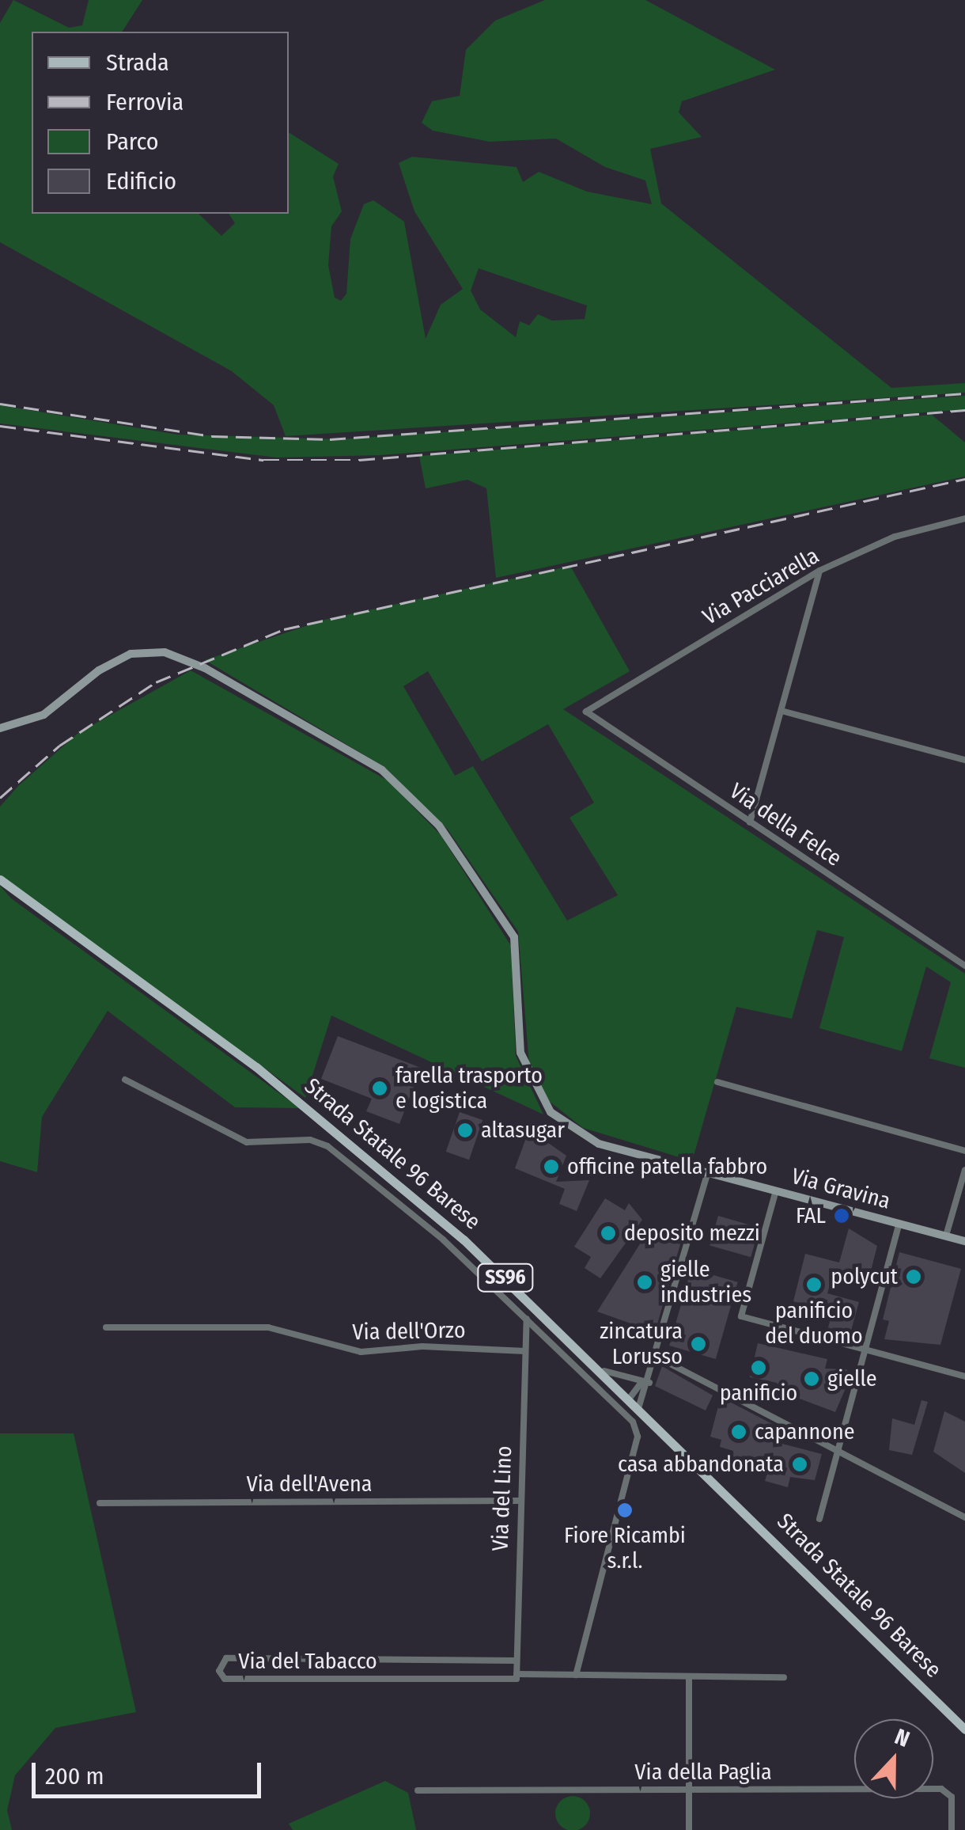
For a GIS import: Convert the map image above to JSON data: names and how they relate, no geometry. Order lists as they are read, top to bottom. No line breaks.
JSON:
{"streets":{"main road":["Strada Statale 96 Barese","Via Gravina","SS96"],"street":["Via Pacciarella","Via della Felce","Via dell'Orzo","Via dell'Avena","Via del Lino","Via del Tabacco","Via della Paglia"]},"crossings":[["Via Pacciarella","Via della Felce"],["Via dell'Orzo","Via del Lino"],["Via dell'Avena","Via del Lino"],["Via del Lino","Via del Tabacco"]],"places":["farella trasporto e logistica","altasugar","officine patella fabbro","FAL","deposito mezzi","polycut","gielle industries","panificio del duomo","zincatura Lorusso","panificio","gielle","capannone","casa abbandonata","Fiore Ricambi s.r.l."],"legend":["Strada","Ferrovia","Parco","Edificio"],"scale_bar":"200 m","north":"top"}
